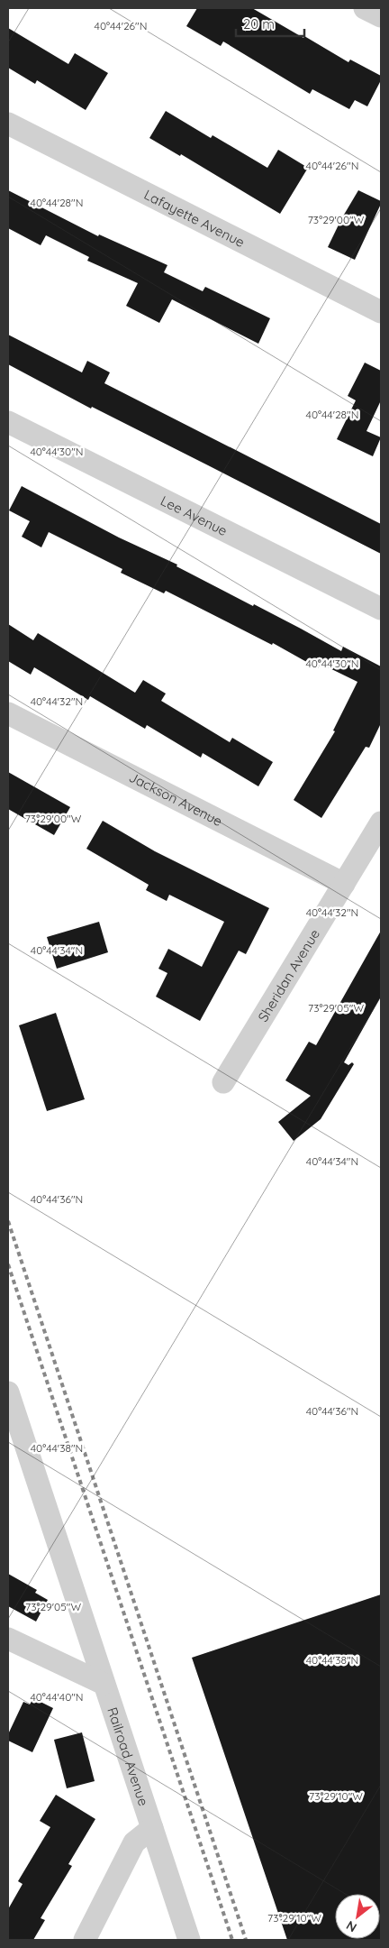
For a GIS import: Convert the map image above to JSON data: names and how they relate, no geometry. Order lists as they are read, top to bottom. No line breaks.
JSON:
{"streets":{"street":["Lafayette Avenue","Lee Avenue","Jackson Avenue","Sheridan Avenue","Railroad Avenue"]},"crossings":[["Jackson Avenue","Sheridan Avenue"]],"scale_bar":"20 m","north":"bottom left","coordinates":["40°44'26\"N","40°44'28\"N","73°29'00\"W","40°44'30\"N","40°44'32\"N","40°44'34\"N","73°29'05\"W","40°44'36\"N","40°44'38\"N","40°44'40\"N","73°29'10\"W"]}
